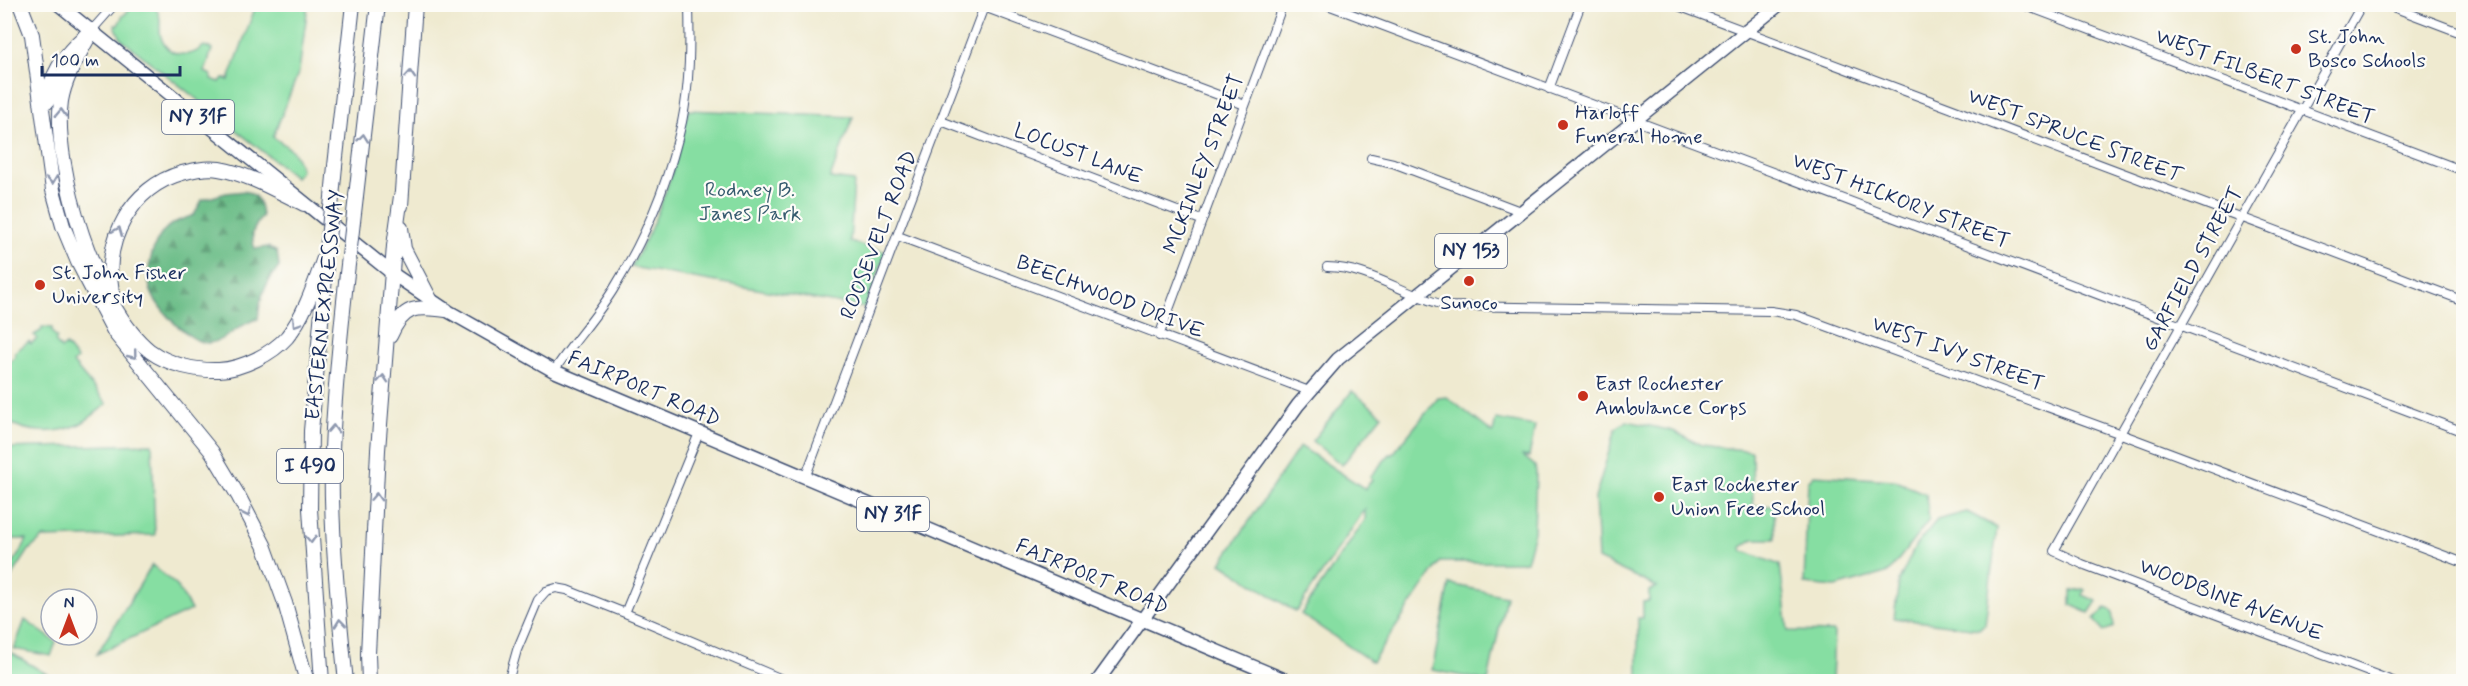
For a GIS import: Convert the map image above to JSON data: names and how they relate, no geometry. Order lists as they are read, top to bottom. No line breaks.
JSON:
{"streets":{"highway":["EASTERN EXPRESSWAY","I 490"],"main road":["NY 31F","NY 153","FAIRPORT ROAD"],"street":["WEST FILBERT STREET","WEST SPRUCE STREET","LOCUST LANE","MCKINLEY STREET","WEST HICKORY STREET","ROOSEVELT ROAD","GARFIELD STREET","BEECHWOOD DRIVE","WEST IVY STREET","WOODBINE AVENUE"]},"crossings":[["WEST FILBERT STREET","GARFIELD STREET"],["WEST SPRUCE STREET","NY 153"],["WEST SPRUCE STREET","GARFIELD STREET"],["LOCUST LANE","MCKINLEY STREET"],["LOCUST LANE","ROOSEVELT ROAD"],["MCKINLEY STREET","BEECHWOOD DRIVE"],["WEST HICKORY STREET","NY 153"],["WEST HICKORY STREET","GARFIELD STREET"],["ROOSEVELT ROAD","BEECHWOOD DRIVE"],["ROOSEVELT ROAD","FAIRPORT ROAD"],["NY 153","BEECHWOOD DRIVE"],["NY 153","WEST IVY STREET"],["NY 153","FAIRPORT ROAD"],["GARFIELD STREET","WEST IVY STREET"],["GARFIELD STREET","WOODBINE AVENUE"]],"parks":["Rodney B. Janes Park"],"places":["St. John Bosco Schools","Harloff Funeral Home","Sunoco","St. John Fisher University","East Rochester Ambulance Corps","East Rochester Union Free School"],"scale_bar":"100 m","north":"top"}
